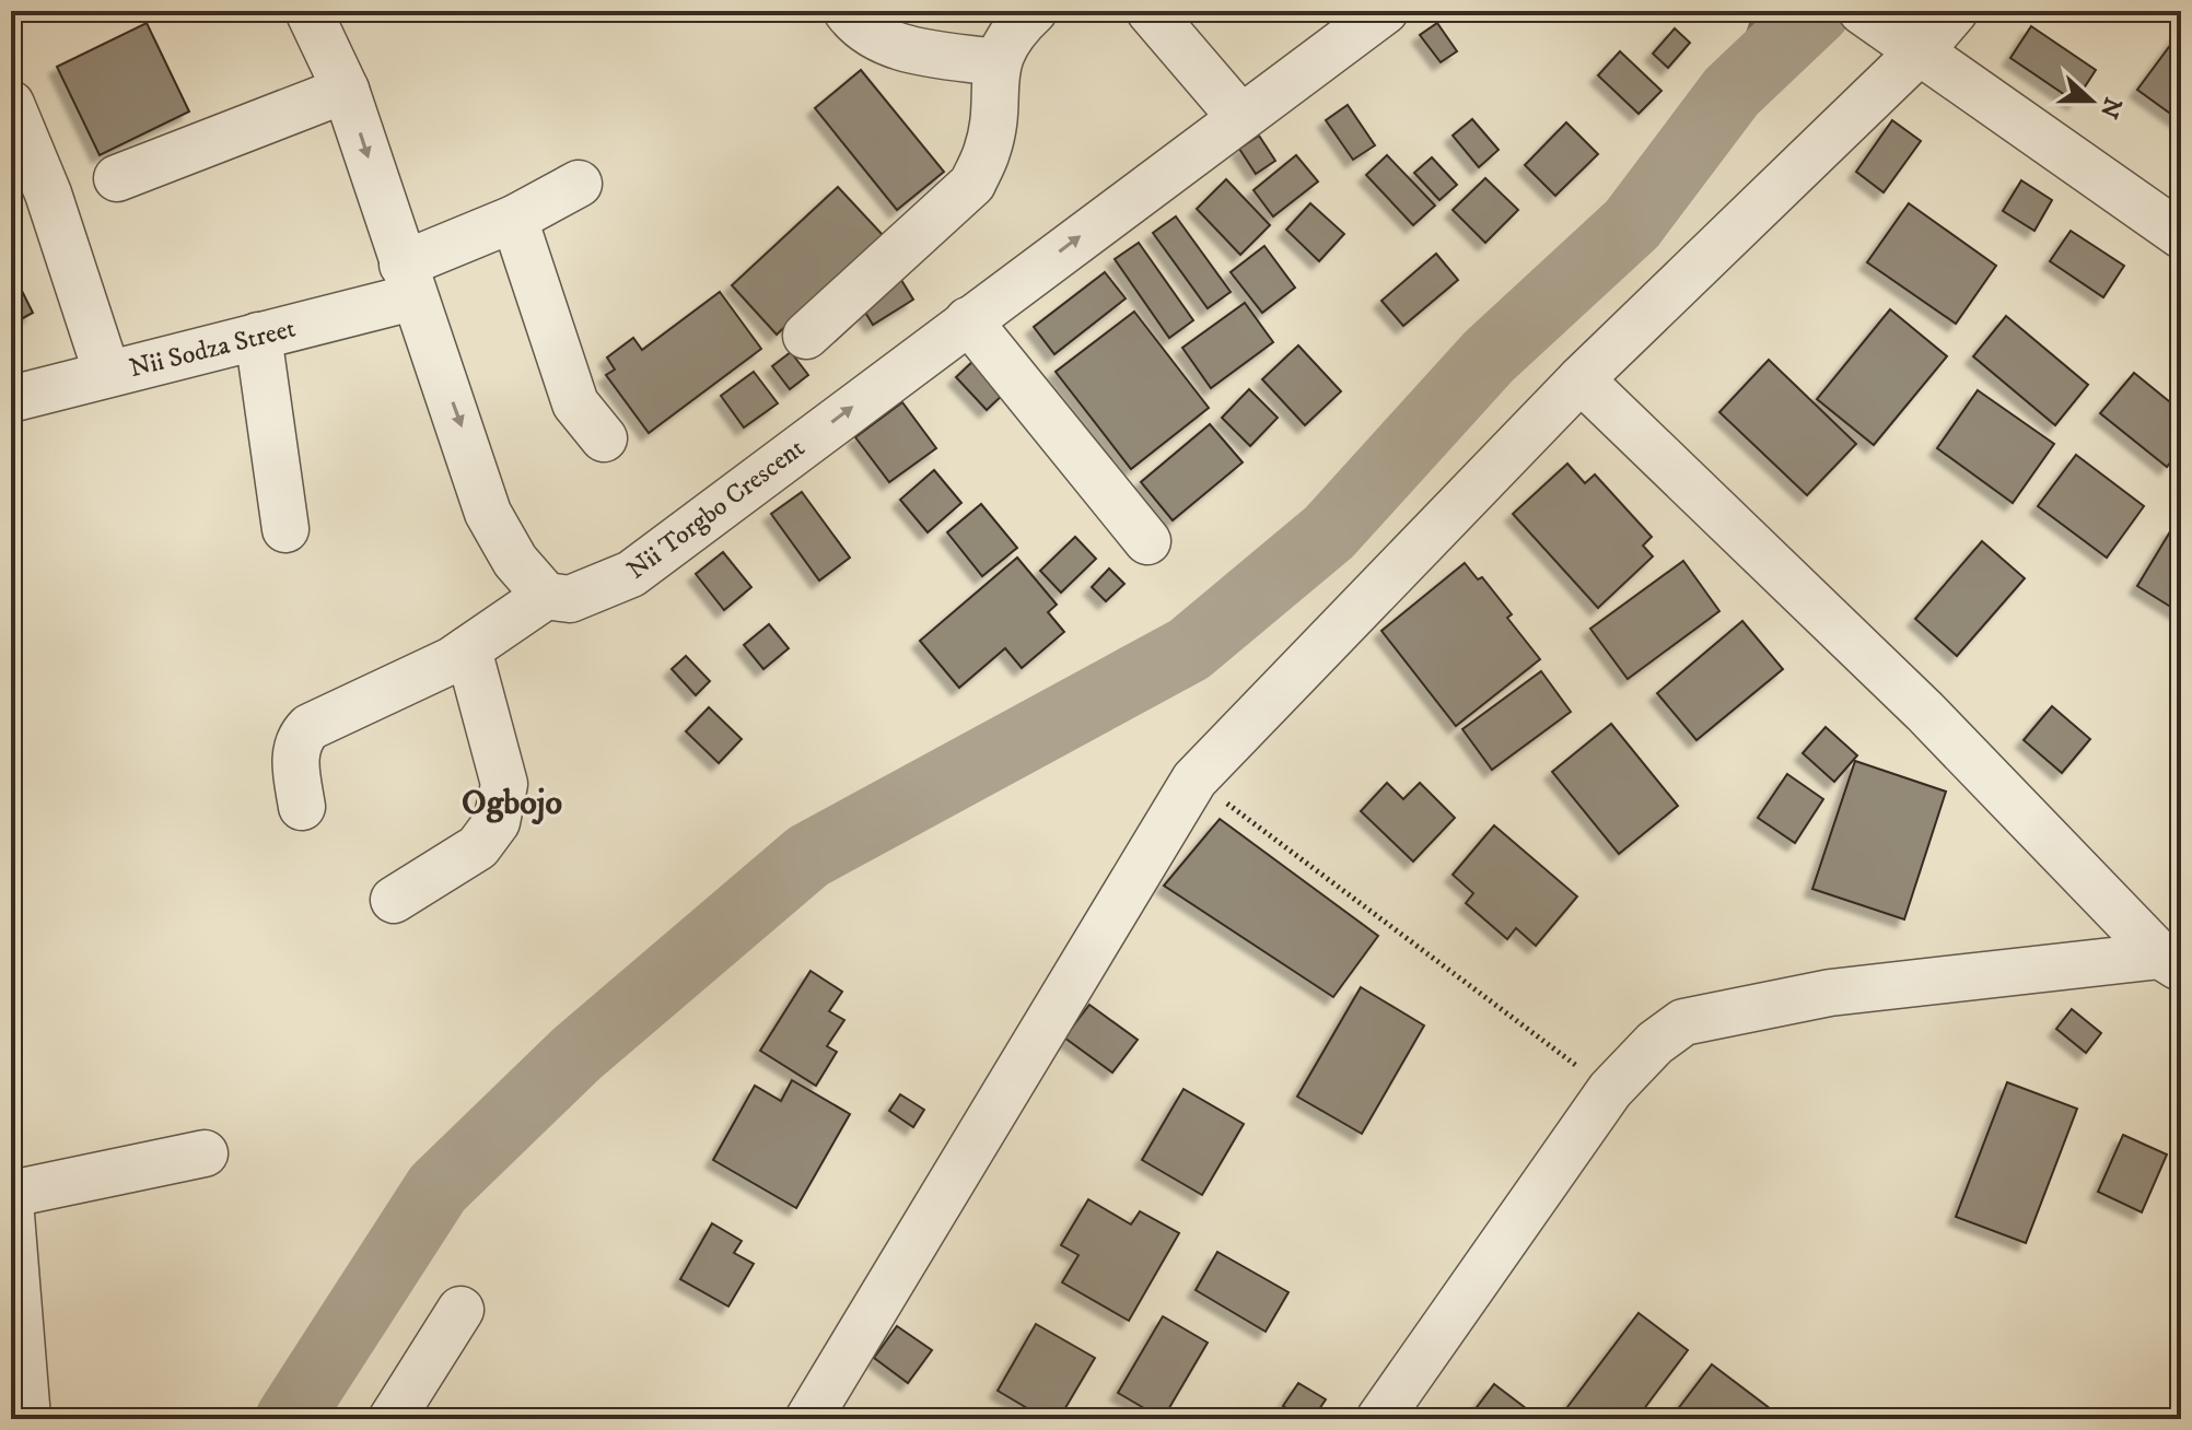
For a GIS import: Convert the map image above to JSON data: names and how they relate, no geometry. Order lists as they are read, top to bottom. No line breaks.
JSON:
{"streets":{"street":["Nii Sodza Street","Nii Torgbo Crescent"]},"one_way":["Nii Torgbo Crescent"],"districts":["Ogbojo"],"north":"right"}
